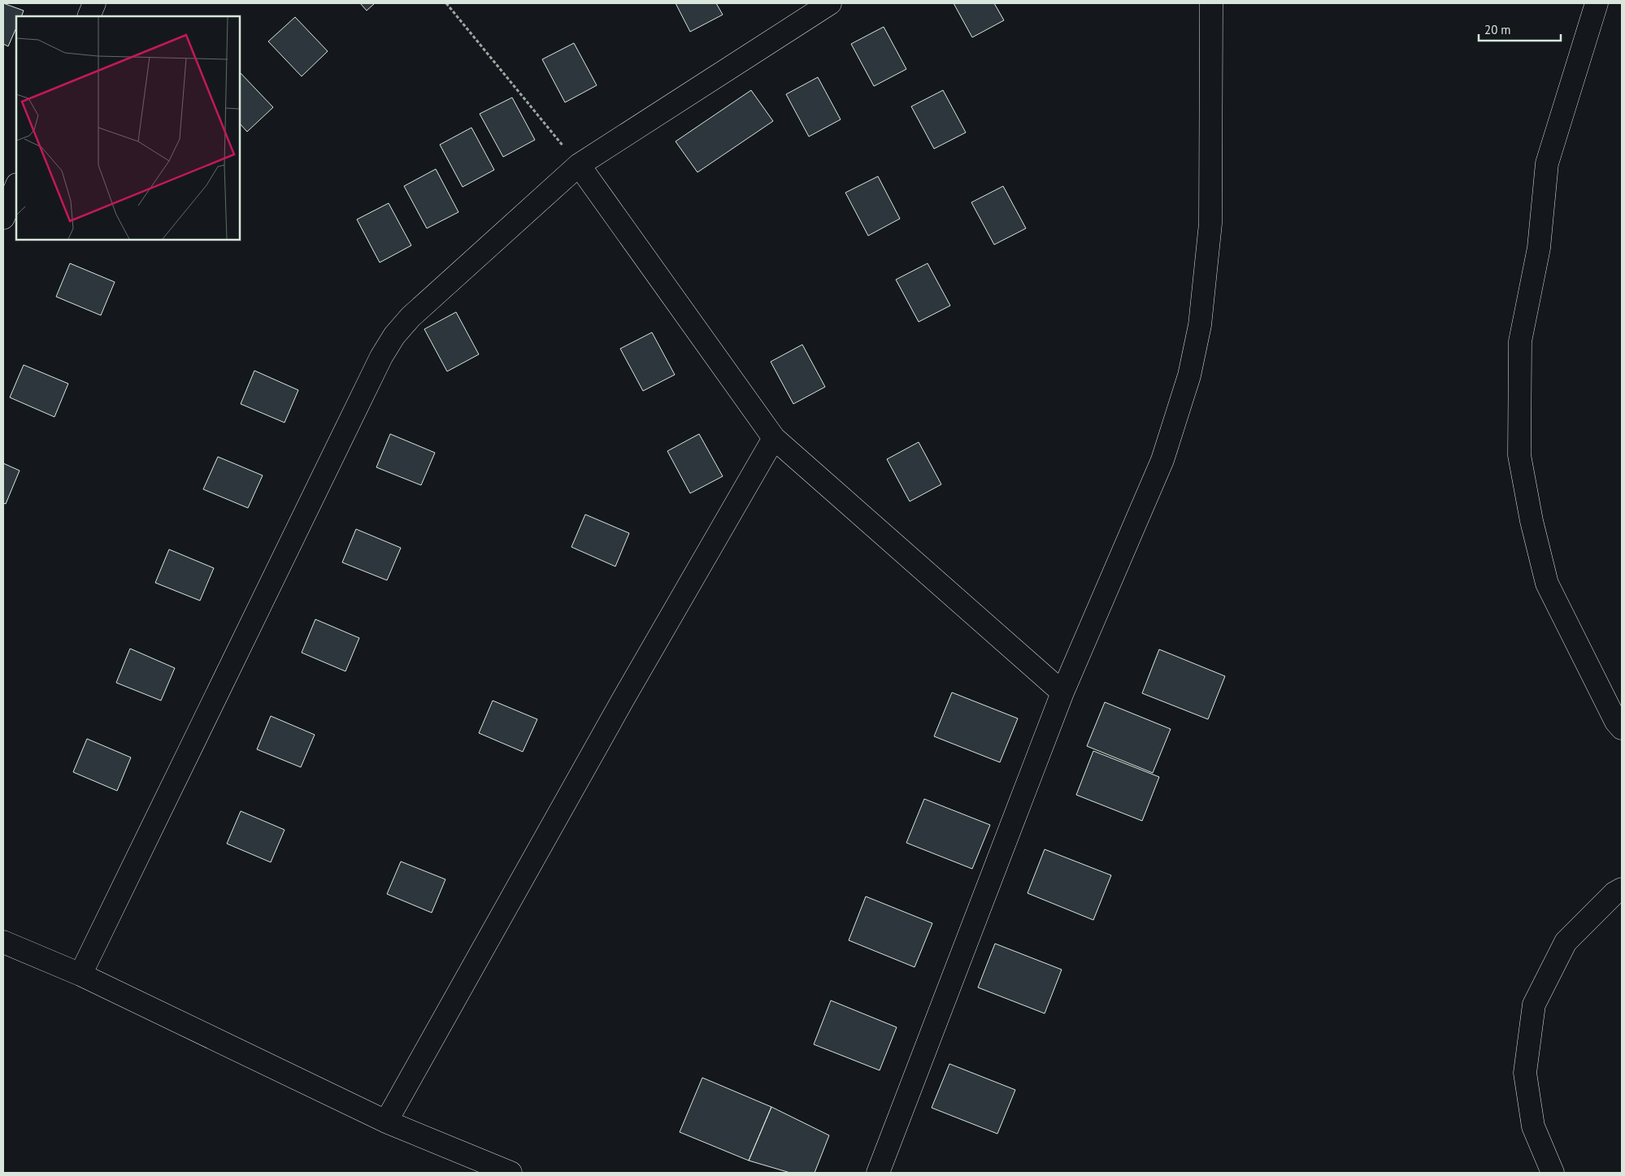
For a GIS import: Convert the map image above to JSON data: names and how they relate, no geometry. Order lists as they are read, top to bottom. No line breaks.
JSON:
{"scale_bar":"20 m"}
